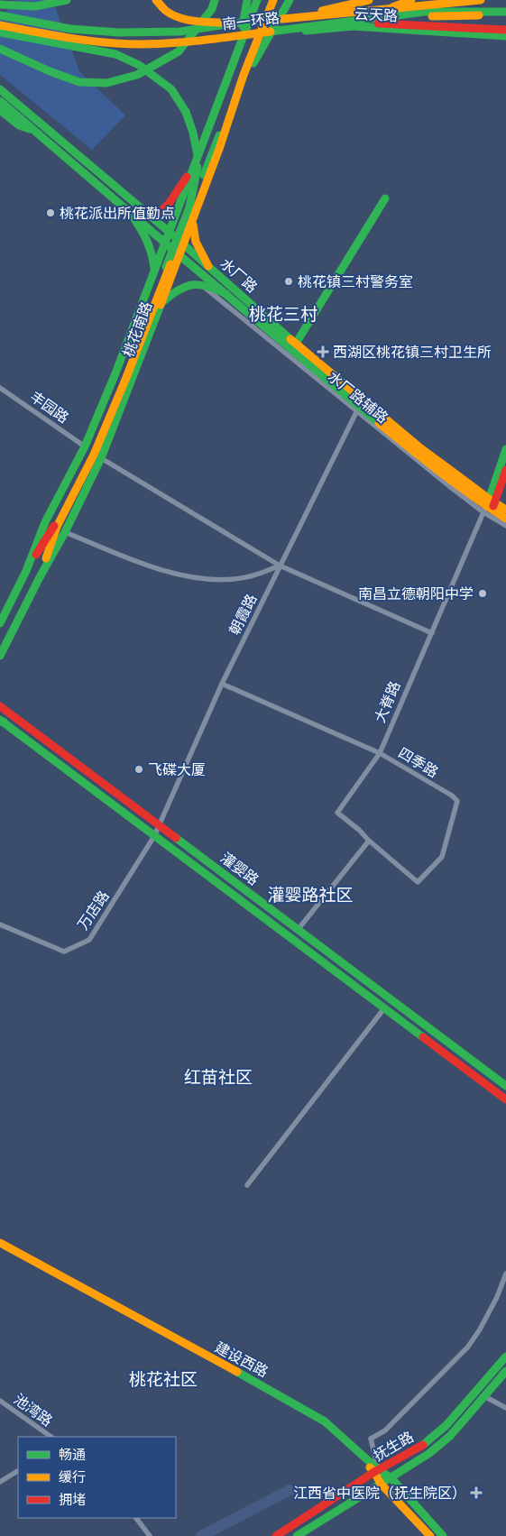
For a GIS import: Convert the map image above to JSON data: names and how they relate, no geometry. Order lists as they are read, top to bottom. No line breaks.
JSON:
{"streets":{"main road":["云天路","南一环路","水厂路","桃花南路","大脊路","灌婴路","建设西路","抚生路"],"street":["水厂路辅路","丰园路","朝霞路","四季路","万店路","池湾路"]},"crossings":[["云天路","南一环路"],["云天路","桃花南路"],["水厂路","桃花南路"],["水厂路","水厂路辅路"],["水厂路","朝霞路"],["水厂路","大脊路"],["桃花南路","丰园路"],["水厂路辅路","朝霞路"],["水厂路辅路","大脊路"],["朝霞路","四季路"],["朝霞路","灌婴路"],["朝霞路","万店路"],["大脊路","四季路"],["灌婴路","万店路"],["建设西路","抚生路"]],"districts":["桃花三村","灌婴路社区","红苗社区","桃花社区"],"places":{"other":["桃花派出所值勤点","桃花镇三村警务室","南昌立德朝阳中学","飞碟大厦"],"health":["西湖区桃花镇三村卫生所","江西省中医院（抚生院区）"]},"legend":["畅通","缓行","拥堵"]}
